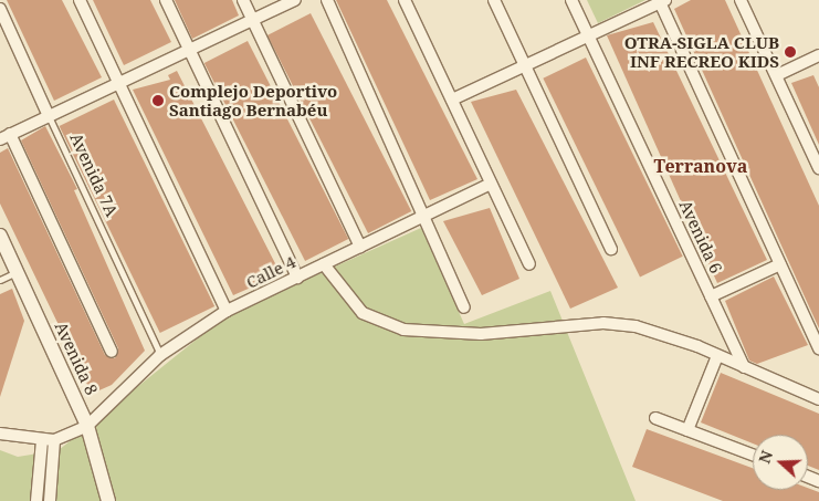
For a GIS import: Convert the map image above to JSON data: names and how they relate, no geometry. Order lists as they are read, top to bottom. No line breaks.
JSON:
{"streets":{"street":["Avenida 7A","Avenida 6","Calle 4","Avenida 8"]},"crossings":[["Avenida 7A","Calle 4"],["Calle 4","Avenida 8"]],"districts":["Terranova"],"places":["OTRA-SIGLA CLUB INF RECREO KIDS","Complejo Deportivo Santiago Bernabéu"],"north":"left"}
